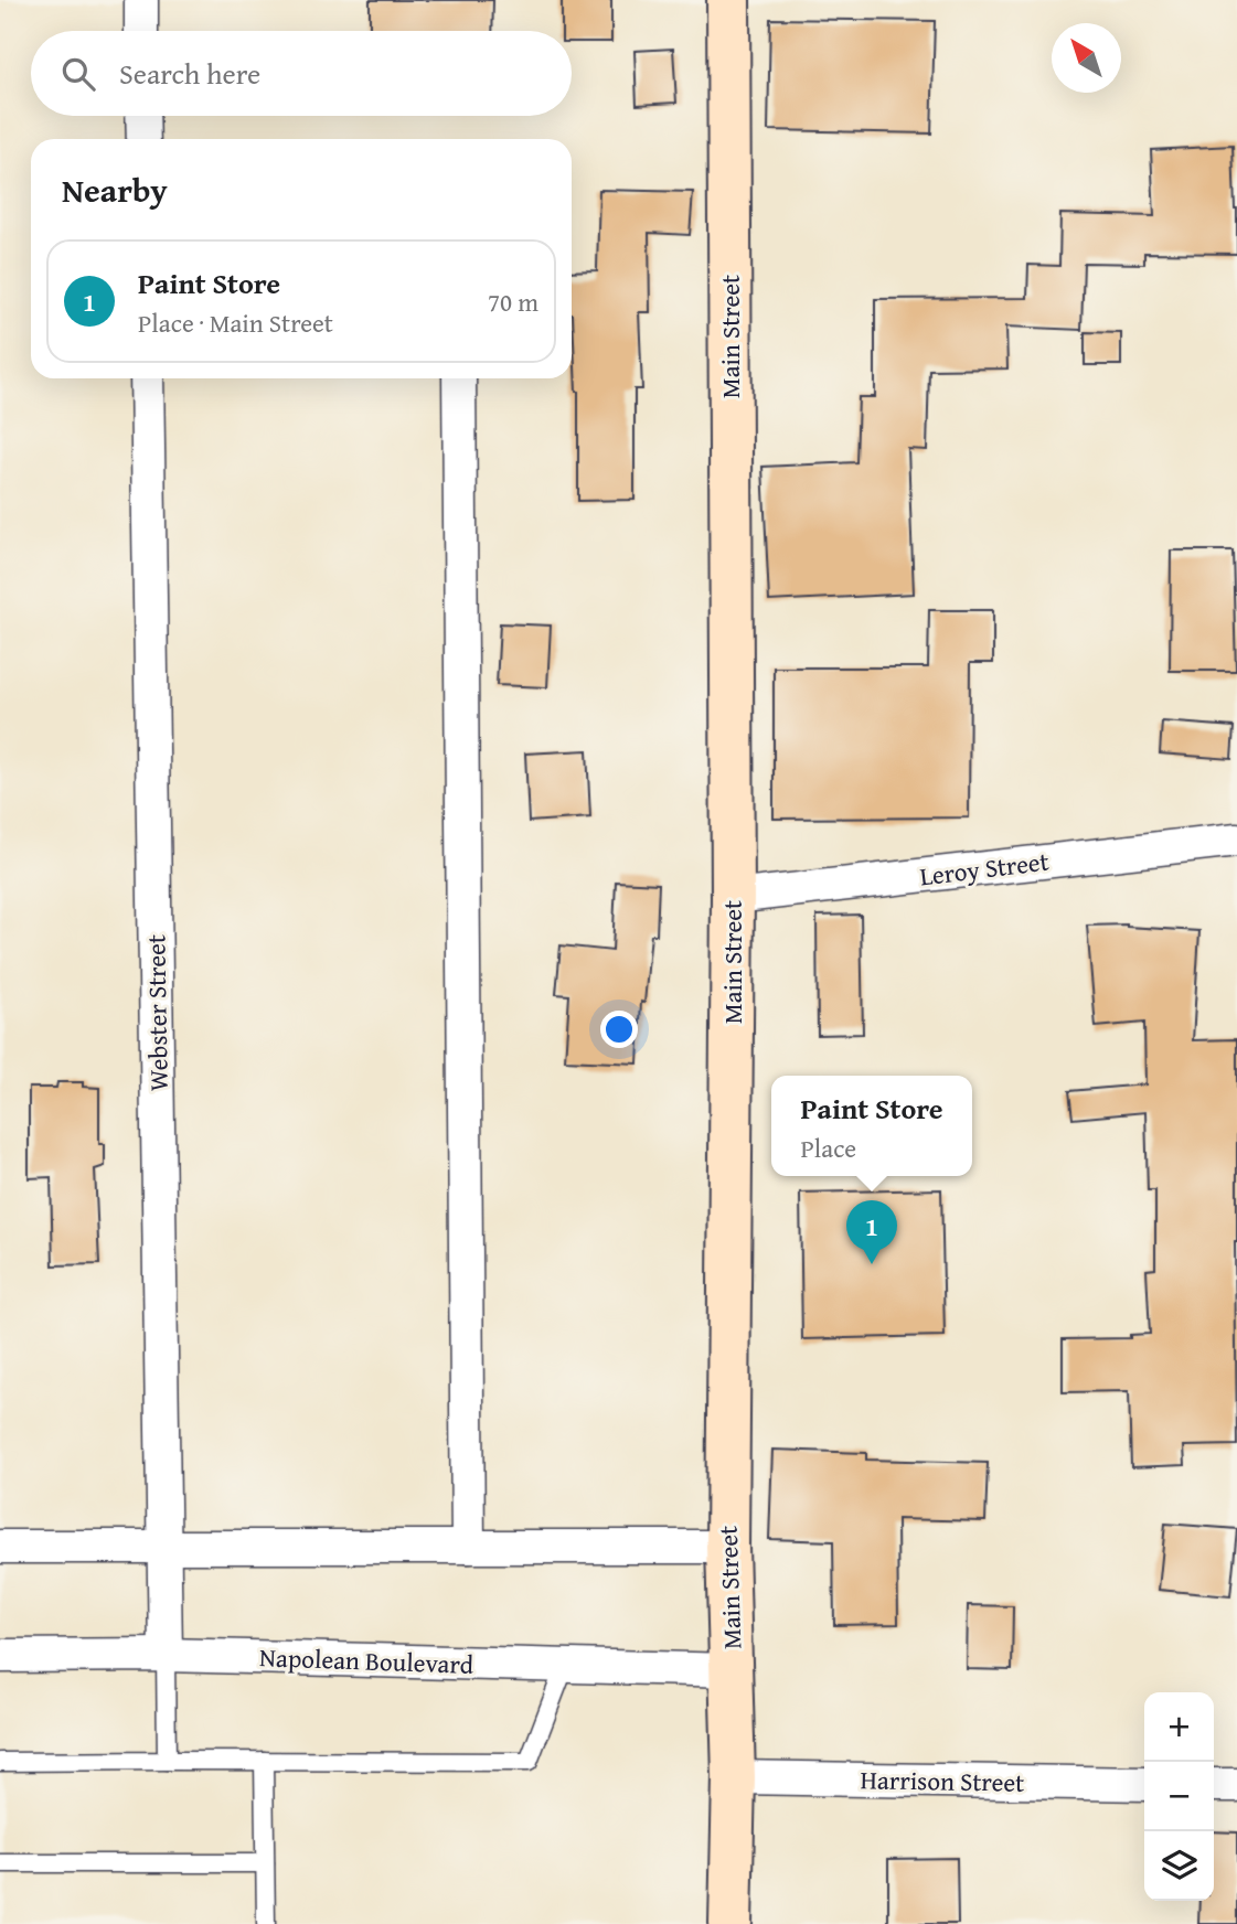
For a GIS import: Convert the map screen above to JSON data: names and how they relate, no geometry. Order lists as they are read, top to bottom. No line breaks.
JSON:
{"streets":{"main road":["Main Street"],"street":["Leroy Street","Webster Street","Napolean Boulevard","Harrison Street"]},"crossings":[["Main Street","Leroy Street"],["Main Street","Napolean Boulevard"],["Main Street","Harrison Street"],["Webster Street","Napolean Boulevard"]],"north":"top left","page":{"search":"Search here","heading":"Nearby","list":[{"mark":"1","name":"Paint Store","note":"Place · Main Street","value":"70 m"}],"popup":["Paint Store","Place"],"pins":"1","map_buttons":["+","−"]}}
